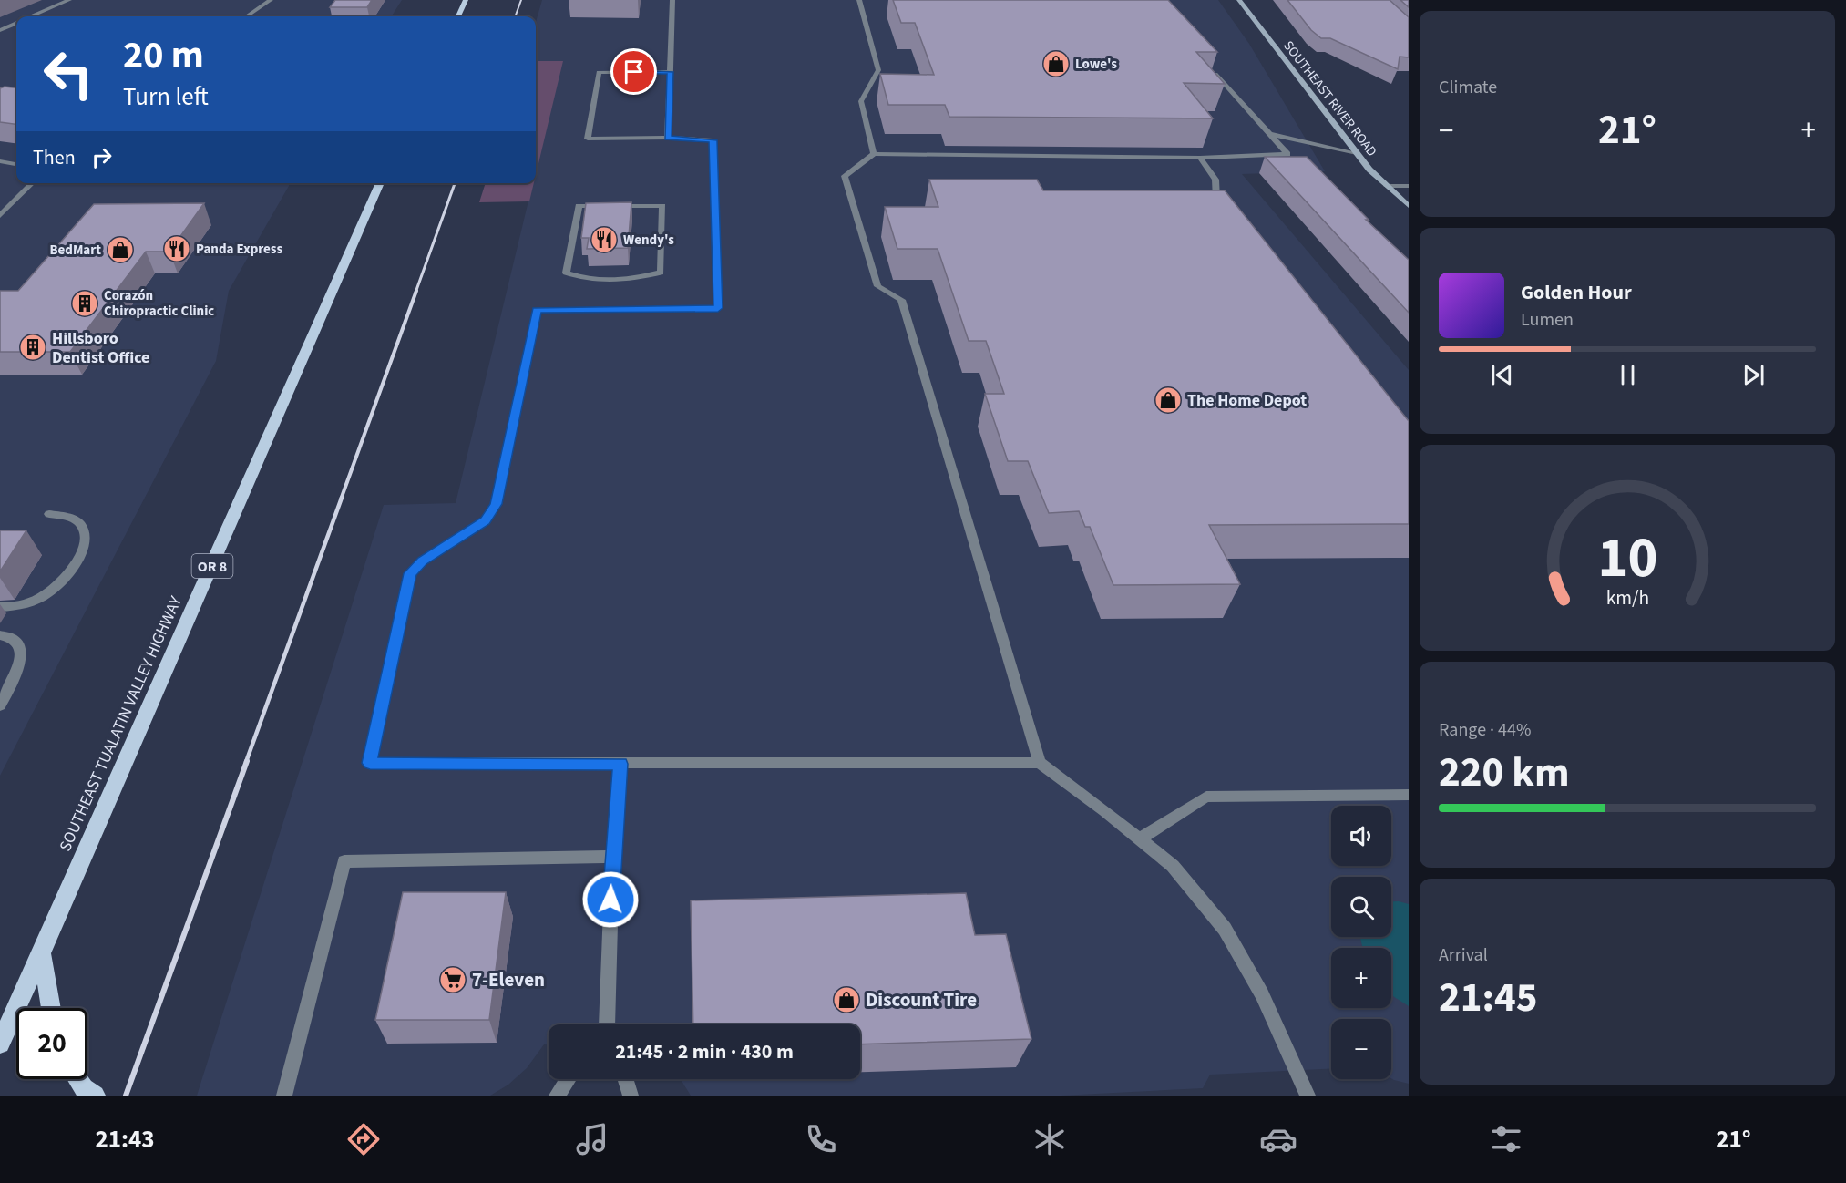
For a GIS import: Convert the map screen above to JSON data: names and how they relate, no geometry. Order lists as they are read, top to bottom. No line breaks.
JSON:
{"streets":{"main road":["SOUTHEAST RIVER ROAD","OR 8","SOUTHEAST TUALATIN VALLEY HIGHWAY"]},"places":{"shop":["Lowe's","BedMart","The Home Depot","Discount Tire"],"restaurant":["Wendy's","Panda Express"],"building":["Corazón Chiropractic Clinic","Hillsboro Dentist Office"],"supermarket":["7-Eleven"]},"page":{"tile":["Climate",["Range · 44%","220 km"],["Arrival","21:45"]],"turn":["20 m","Turn left"],"heat":["−","21°","+"],"then":"Then","song":["Golden Hour","Lumen"],"map_buttons":["+","−"],"limit":"20","trip":"21:45 · 2 min · 430 m","tabs":["21:43","21°"],"gauge":["10","km/h"]}}
